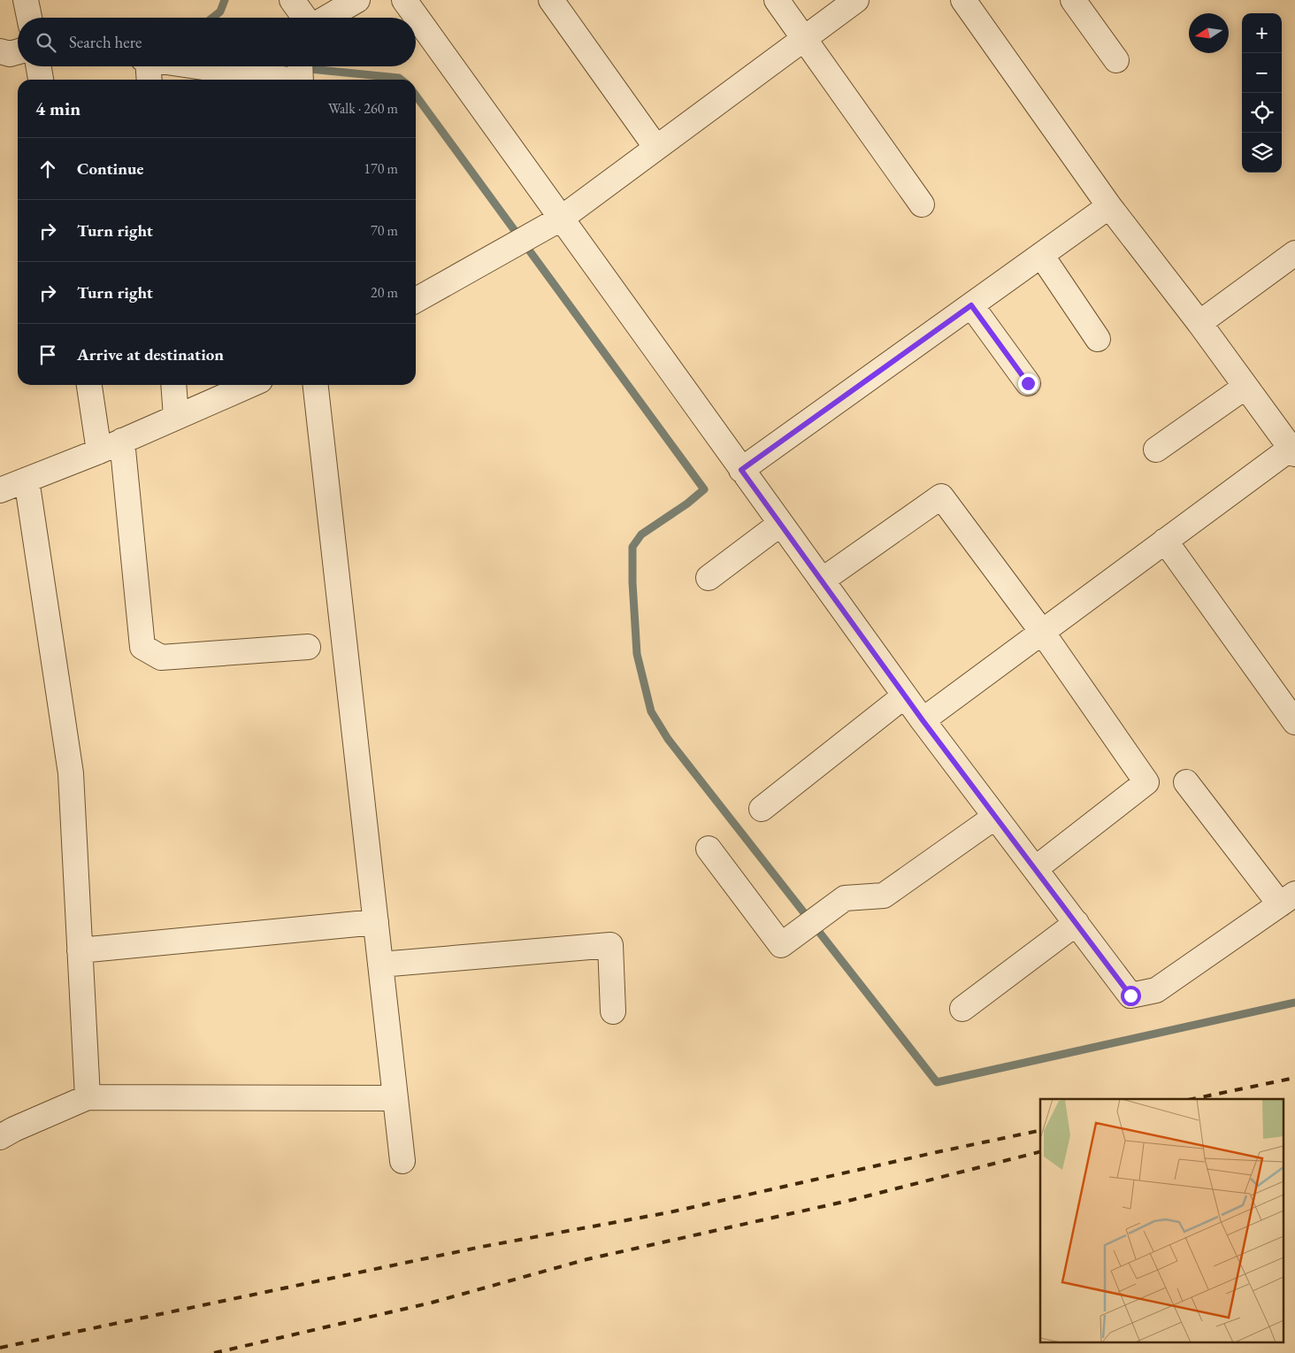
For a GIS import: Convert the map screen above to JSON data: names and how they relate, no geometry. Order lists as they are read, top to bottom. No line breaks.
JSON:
{"north":"left","page":{"map_buttons":["+","−"],"search":"Search here","heading":["4 min","Walk · 260 m"],"list":[["Continue","170 m"],["Turn right","70 m"],["Turn right","20 m"],"Arrive at destination"]}}
